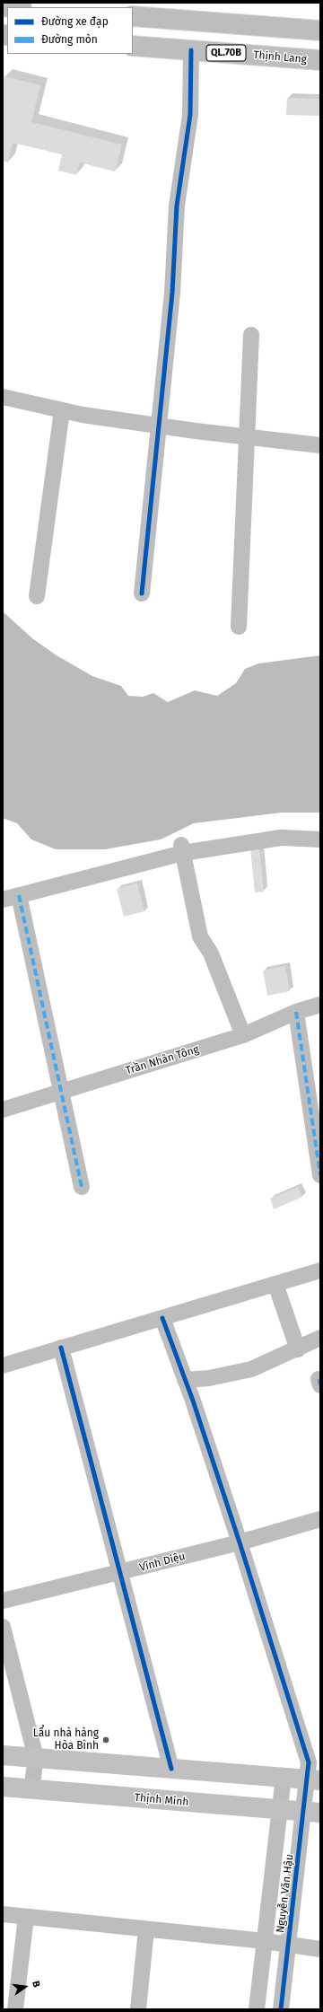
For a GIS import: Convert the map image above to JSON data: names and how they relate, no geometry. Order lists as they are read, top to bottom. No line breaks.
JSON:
{"streets":{"main road":["QL.70B","Thịnh Lang","Thịnh Minh"],"street":["Trần Nhân Tông","Vĩnh Diệu","Nguyễn Văn Hậu"]},"crossings":[["Vĩnh Diệu","Nguyễn Văn Hậu"],["Thịnh Minh","Nguyễn Văn Hậu"]],"places":["Lẩu nhà hàng Hòa Bình"],"legend":["Đường xe đạp","Đường mòn"],"north":"right"}
